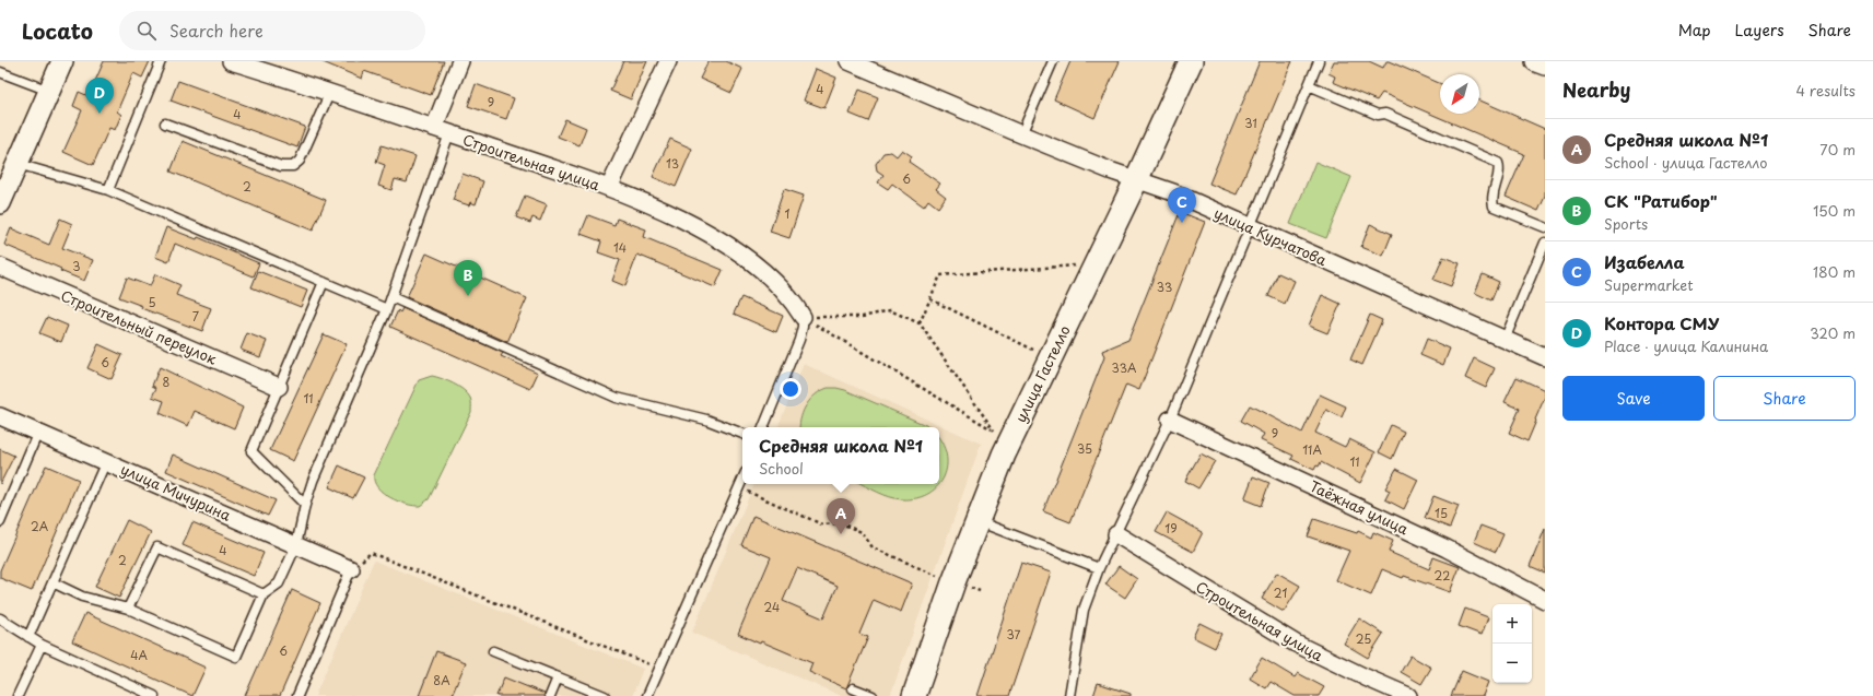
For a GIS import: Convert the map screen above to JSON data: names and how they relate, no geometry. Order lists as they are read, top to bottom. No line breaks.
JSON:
{"streets":{"main road":["улица Гастелло"],"street":["Строительная улица","улица Курчатова","Строительный переулок","улица Мичурина","Таёжная улица"]},"crossings":[["улица Курчатова","улица Гастелло"]],"house_numbers":["4","9","4","31","13","6","2","1","14","3","33","5","7","6","33А","8","11","9","35","11А","11","15","2А","19","4","2","22","21","24","37","25","6","4А","8А"],"north":"bottom left","page":{"header":"Locato","search":"Search here","nav":["Map","Layers","Share"],"heading":["Nearby","4 results"],"pins":["D","C","B","A"],"list":[{"mark":"A","name":"Средняя школа №1","note":"School · улица Гастелло","value":"70 m"},{"mark":"B","name":"СК \"Ратибор\"","note":"Sports","value":"150 m"},{"mark":"C","name":"Изабелла","note":"Supermarket","value":"180 m"},{"mark":"D","name":"Контора СМУ","note":"Place · улица Калинина","value":"320 m"}],"buttons":["Save","Share"],"popup":["Средняя школа №1","School"],"map_buttons":["+","−"]}}
